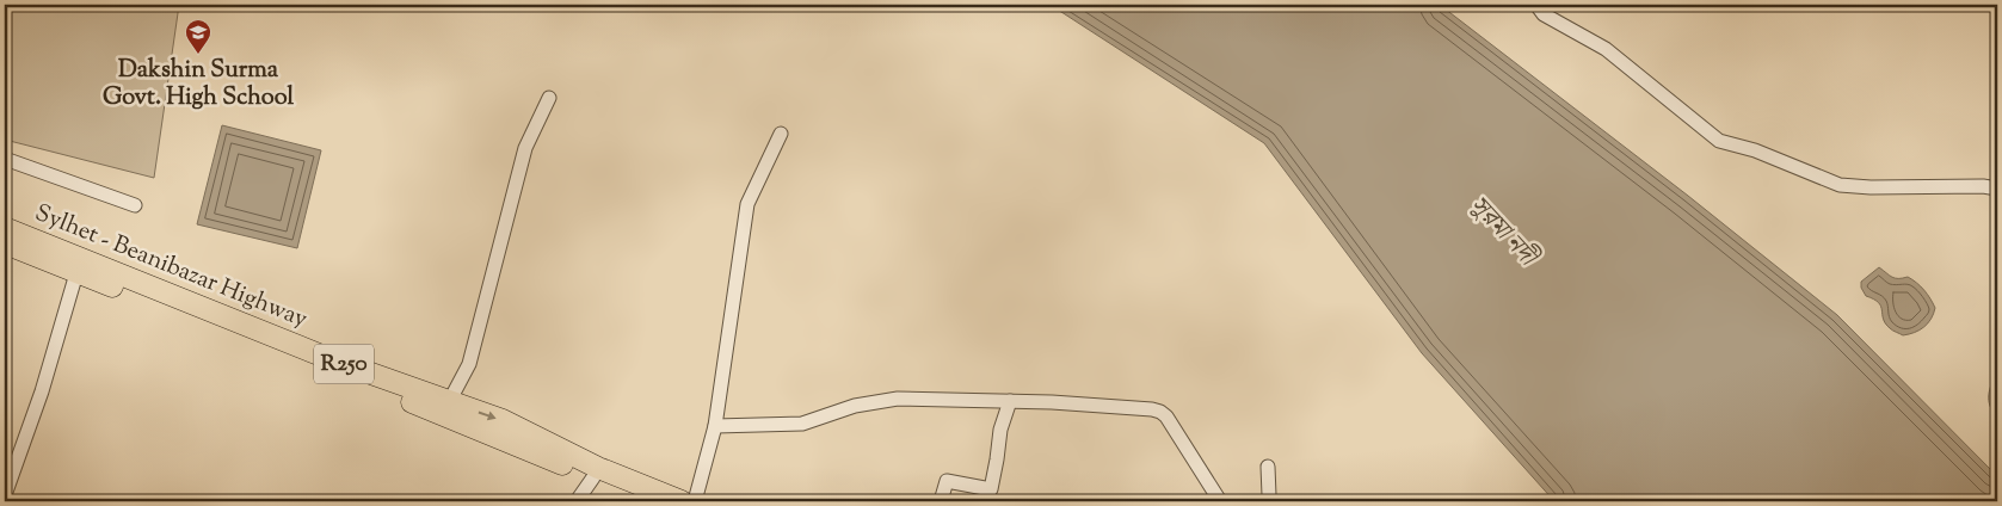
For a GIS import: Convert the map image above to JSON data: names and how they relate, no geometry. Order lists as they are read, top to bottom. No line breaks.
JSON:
{"streets":{"main road":["Sylhet - Beanibazar Highway","R250"]},"water":["সুরমা নদী"],"places":{"school or university":["Dakshin Surma Govt. High School"]}}
